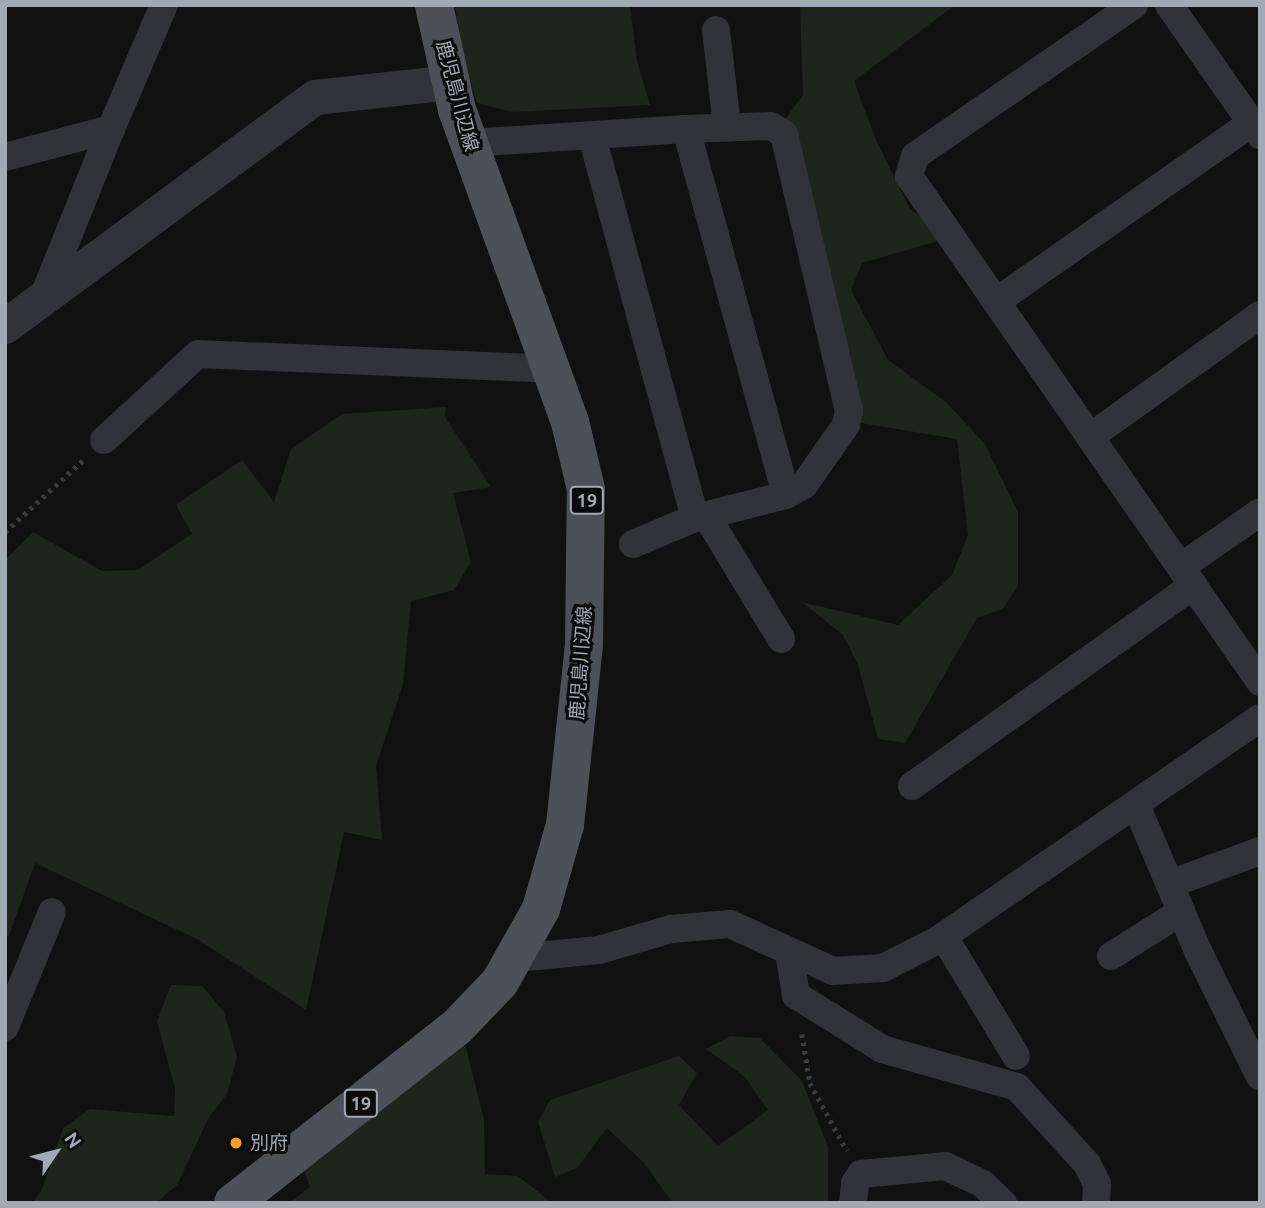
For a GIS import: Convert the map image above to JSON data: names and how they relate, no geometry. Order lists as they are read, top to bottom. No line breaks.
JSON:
{"streets":{"main road":["鹿児島川辺線","19"]},"places":["別府"],"north":"top right"}
